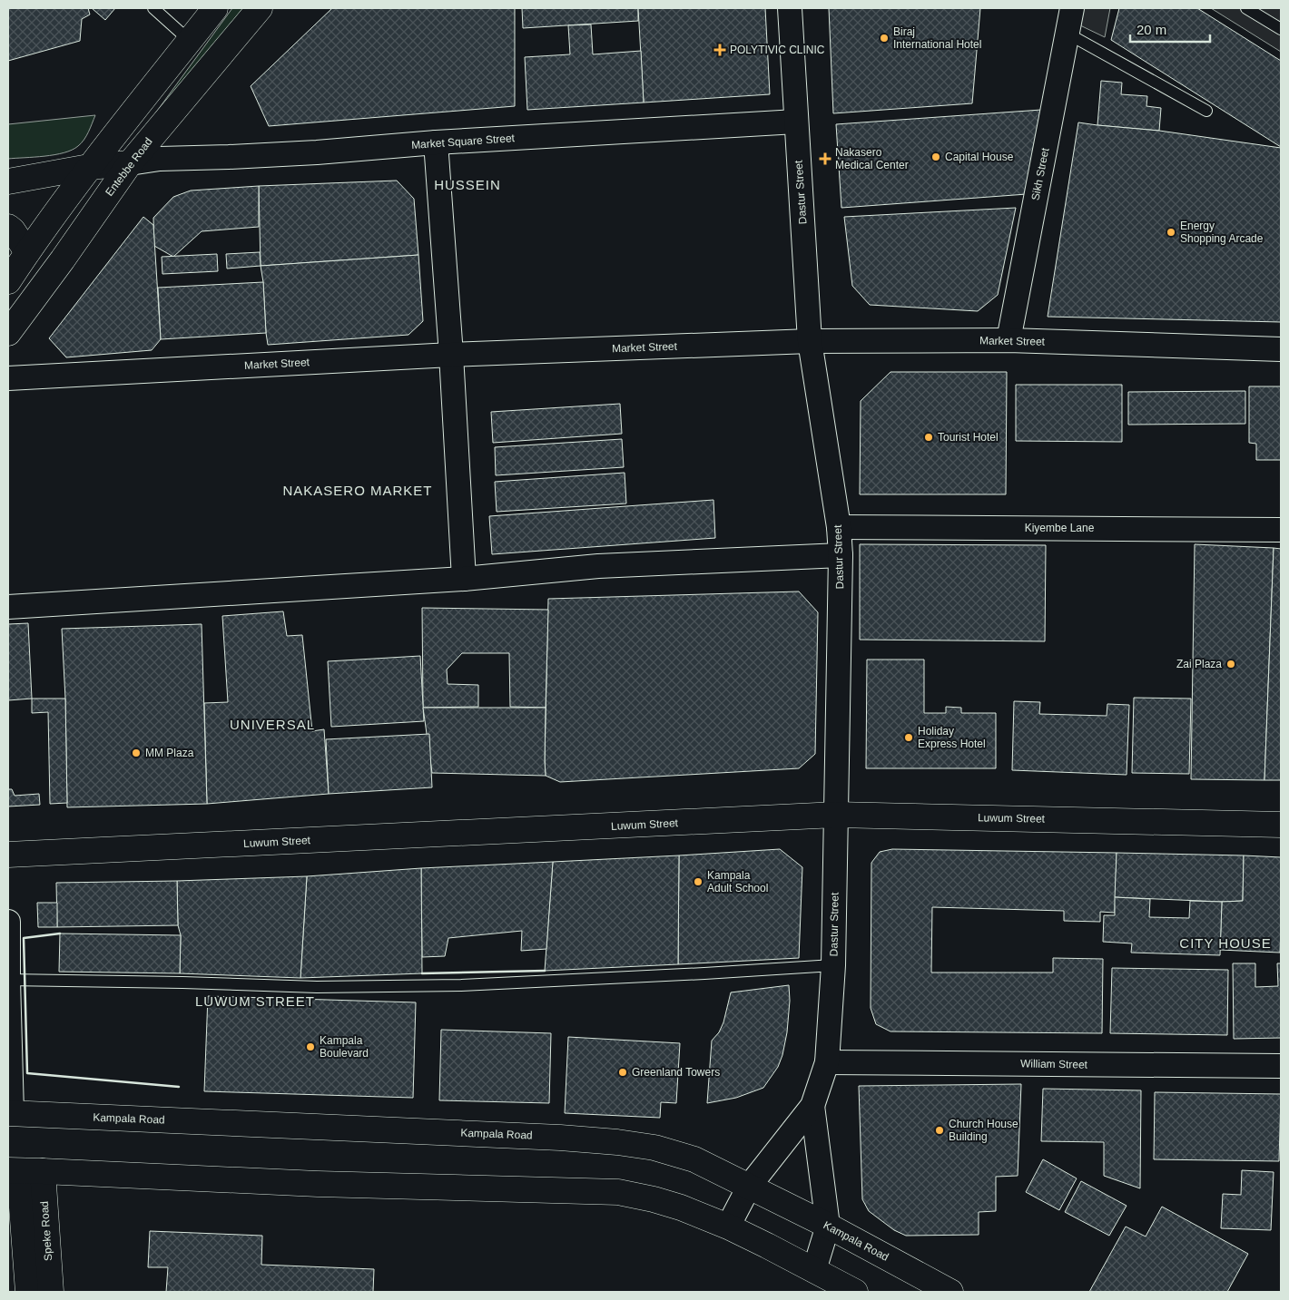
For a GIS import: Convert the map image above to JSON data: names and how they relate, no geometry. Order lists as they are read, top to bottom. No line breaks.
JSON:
{"streets":{"main road":["Entebbe Road","Luwum Street","Kampala Road","Speke Road"],"street":["Market Square Street","Sikh Street","Dastur Street","Market Street","Kiyembe Lane","William Street"]},"crossings":[["Market Square Street","Entebbe Road"],["Market Square Street","Dastur Street"],["Sikh Street","Market Street"],["Dastur Street","Market Street"],["Dastur Street","Kiyembe Lane"],["Dastur Street","Luwum Street"],["Dastur Street","William Street"],["Dastur Street","Kampala Road"]],"districts":["HUSSEIN","NAKASERO MARKET","UNIVERSAL","CITY HOUSE","LUWUM STREET"],"places":{"other":["Biraj International Hotel","Capital House","Energy Shopping Arcade","Tourist Hotel","Zai Plaza","Holiday Express Hotel","MM Plaza","Kampala Adult School","Kampala Boulevard","Greenland Towers","Church House Building"],"health":["POLYTIVIC CLINIC","Nakasero Medical Center"]},"scale_bar":"20 m"}
